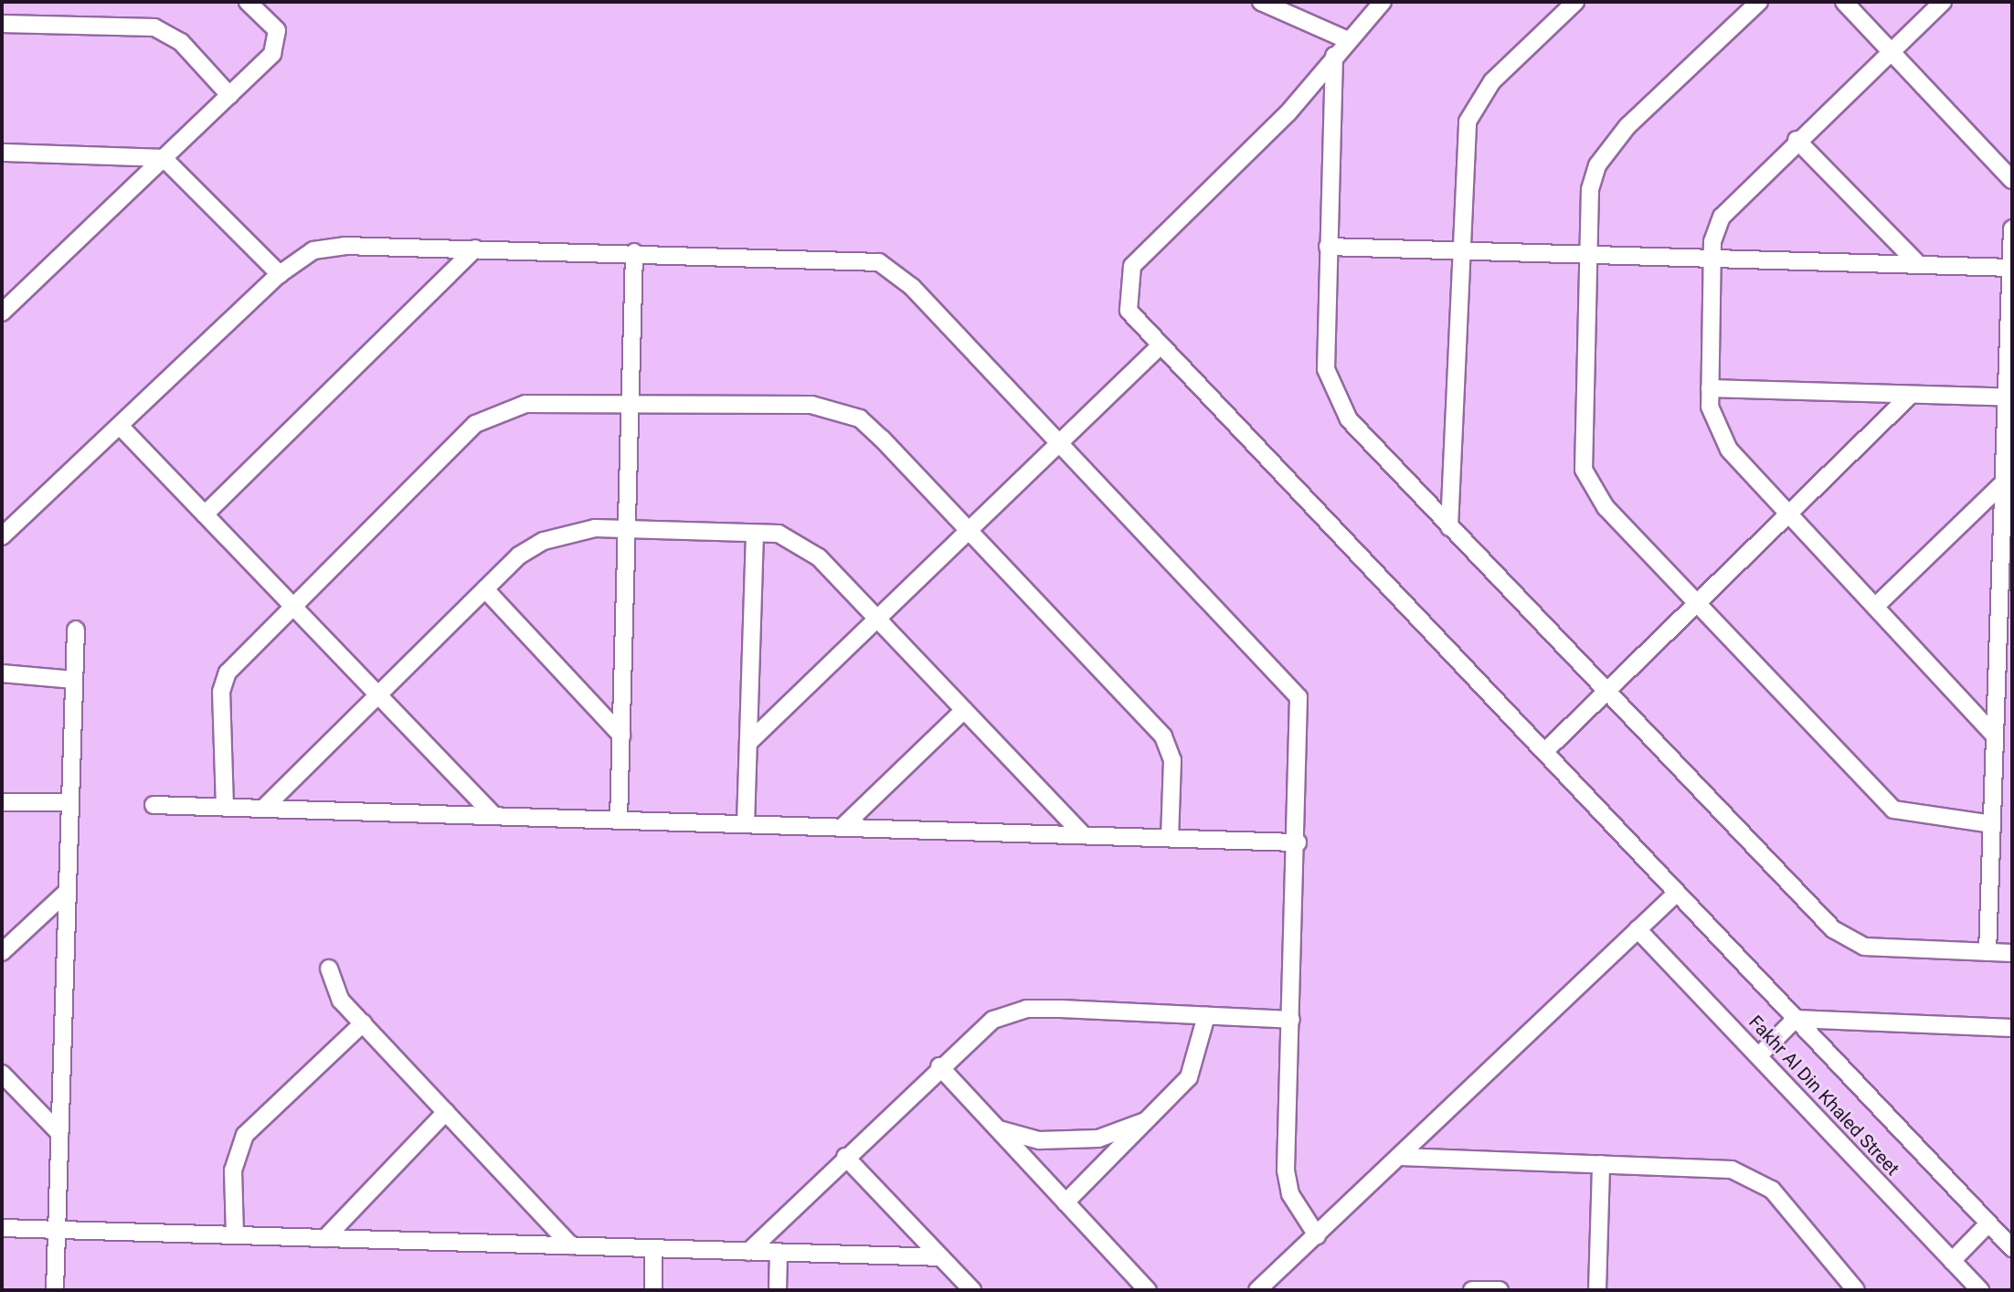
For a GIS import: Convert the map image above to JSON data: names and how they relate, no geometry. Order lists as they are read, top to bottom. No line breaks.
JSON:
{"streets":{"street":["Fakhr Al Din Khaled Street"]}}
